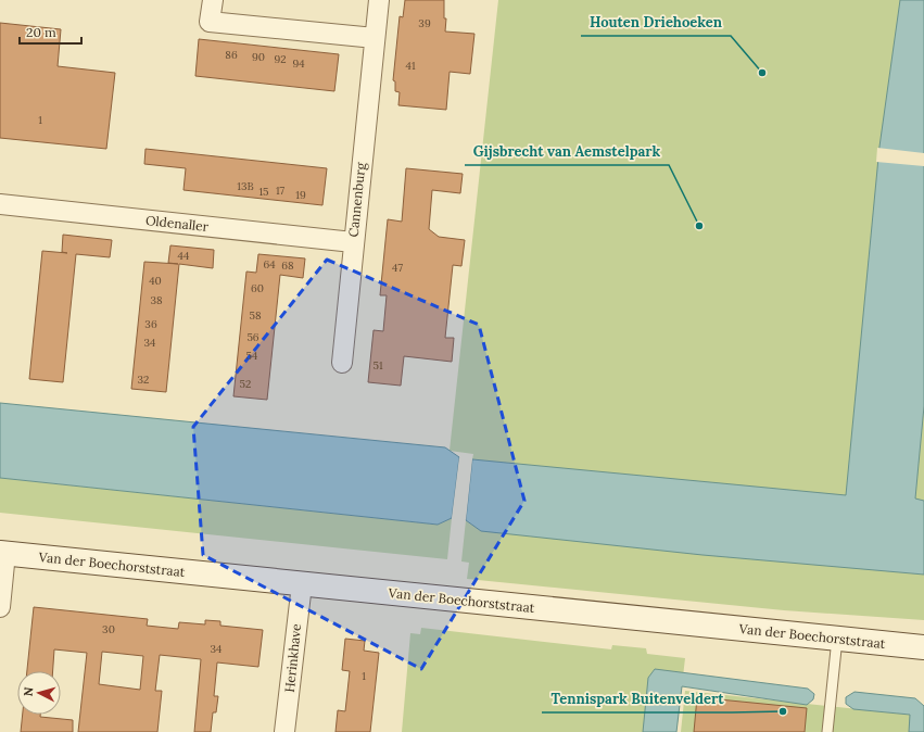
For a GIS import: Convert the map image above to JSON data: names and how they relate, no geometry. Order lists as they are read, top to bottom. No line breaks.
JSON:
{"streets":{"street":["Cannenburg","Oldenaller","Van der Boechorststraat","Herinkhave"]},"crossings":[["Cannenburg","Oldenaller"],["Van der Boechorststraat","Herinkhave"]],"places":["Houten Driehoeken","Gijsbrecht van Aemstelpark","Tennispark Buitenveldert"],"house_numbers":["39","86","90","92","94","41","1","13B","17","15","19","44","64","68","47","40","60","38","58","36","56","34","54","51","32","52","30","34","1"],"scale_bar":"20 m","north":"left"}
